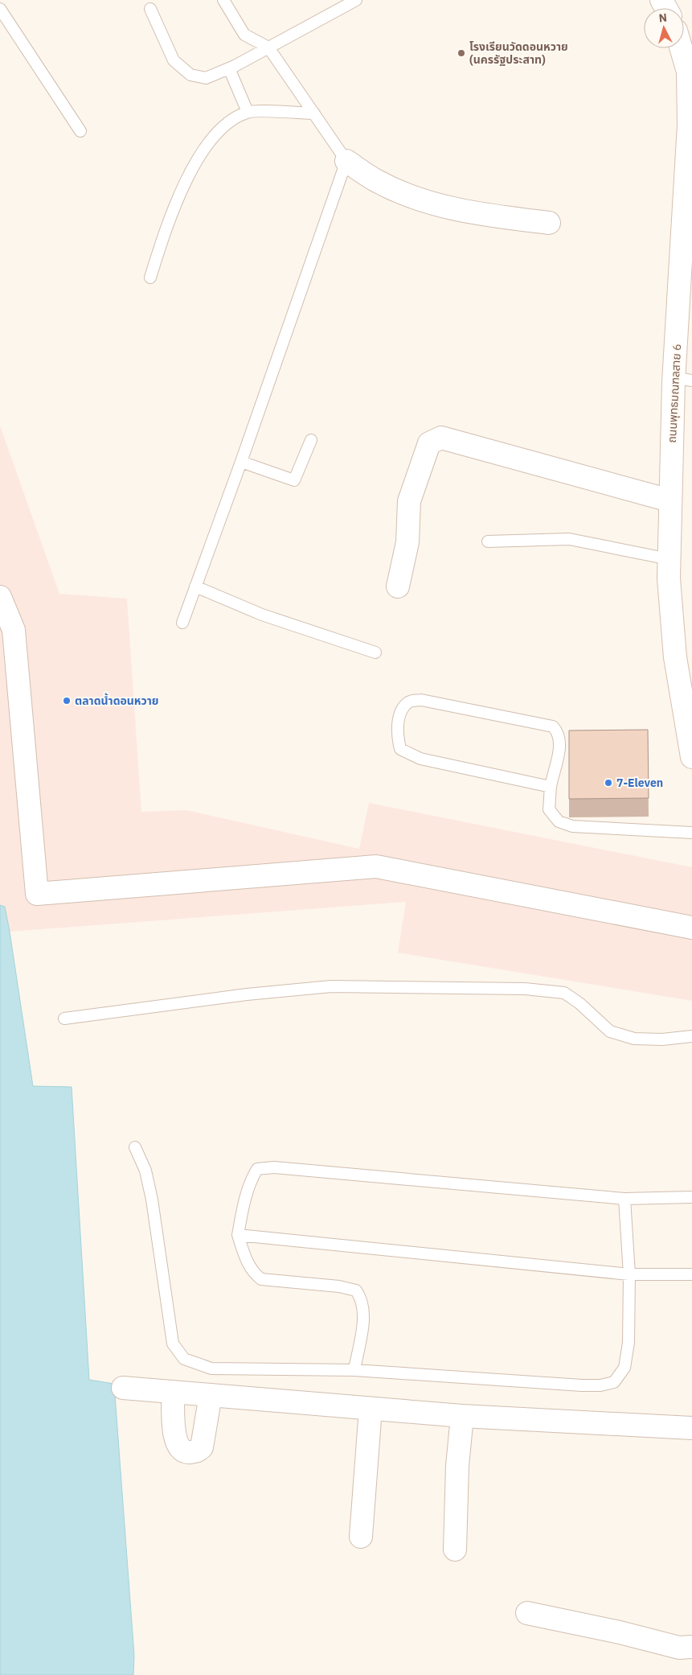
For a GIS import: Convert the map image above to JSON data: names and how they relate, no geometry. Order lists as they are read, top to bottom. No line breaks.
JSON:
{"streets":{"street":["ถนนพุทธมณฑลสาย 6"]},"places":["โรงเรียนวัดดอนหวาย (นครรัฐประสาท)","ตลาดน้ำดอนหวาย","7-Eleven"],"north":"top"}
